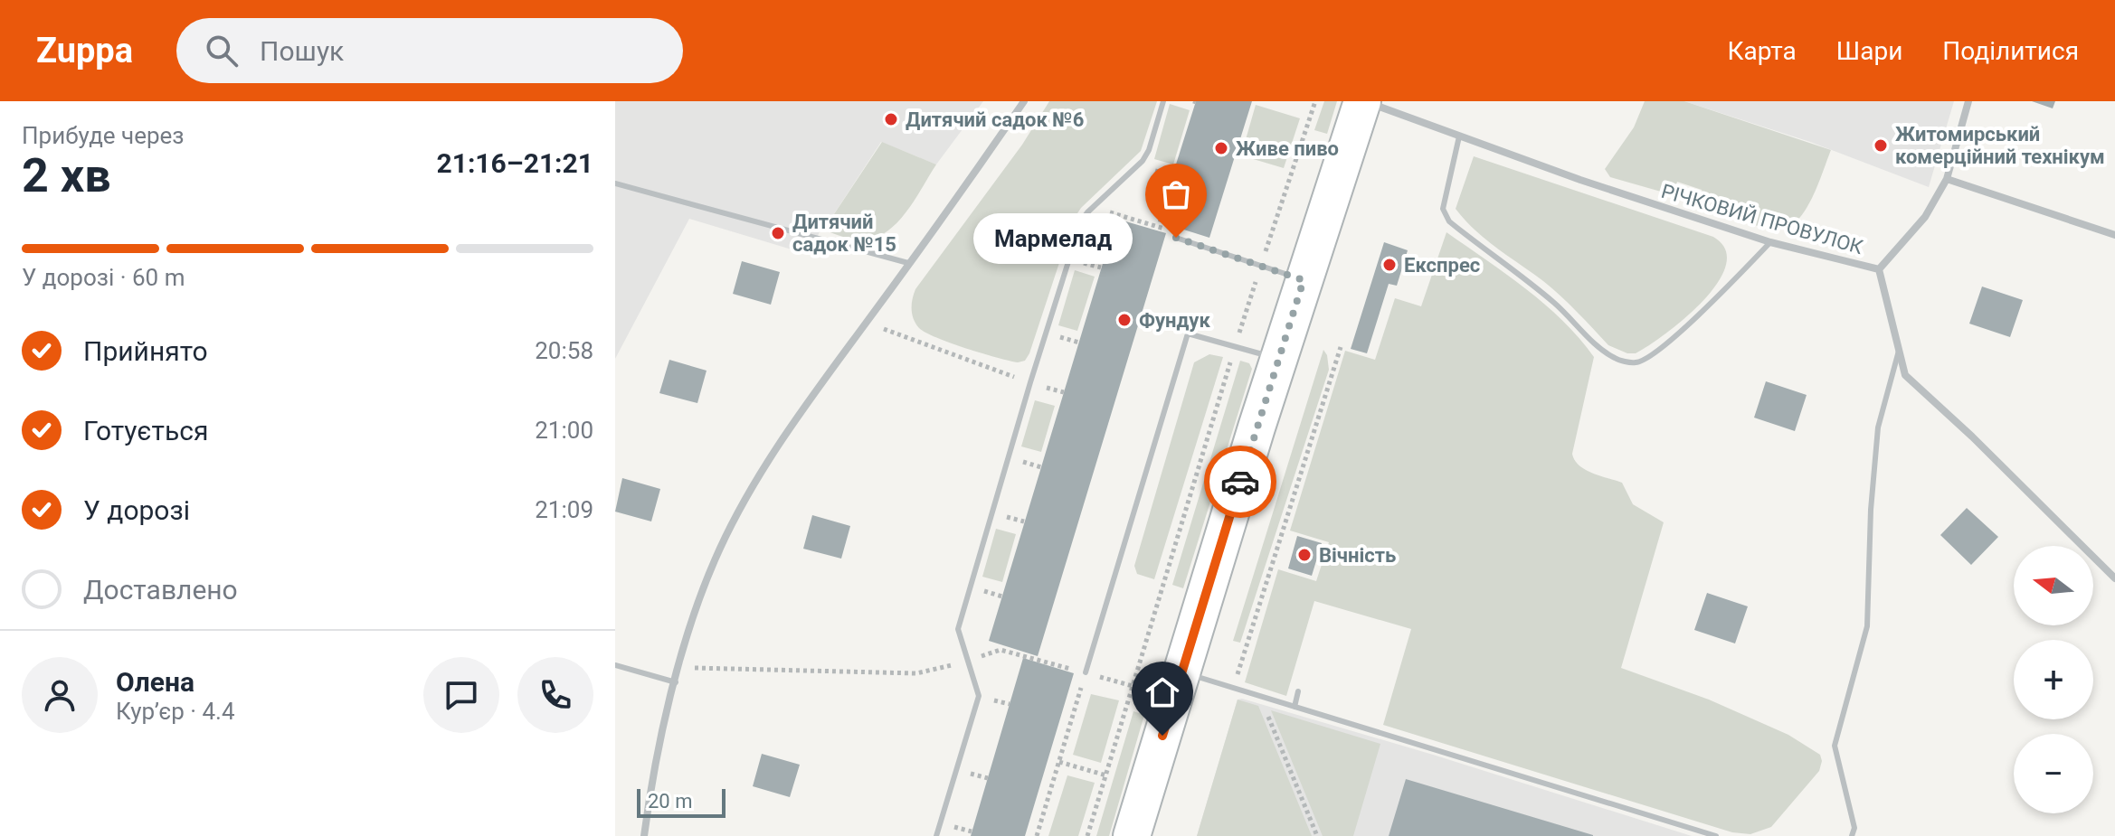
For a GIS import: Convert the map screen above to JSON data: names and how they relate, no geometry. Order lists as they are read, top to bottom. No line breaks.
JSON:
{"streets":{"street":["РІЧКОВИЙ ПРОВУЛОК"]},"places":["Дитячий садок №6","Житомирський комерційний технікум","Живе пиво","Дитячий садок №15","Мармелад","Експрес","Фундук","Вічність"],"scale_bar":"20 m","north":"left","page":{"header":"Zuppa","search":"Пошук","nav":["Карта","Шари","Поділитися"],"heading":["2 хв","Прибуде через","21:16–21:21"],"panel":["Олена","Кур’єр · 4.4"],"bubble":"Мармелад","bar":"У дорозі · 60 m","list":[["Прийнято","20:58"],["Готується","21:00"],["У дорозі","21:09"],"Доставлено"],"map_buttons":["+","−"],"scale":"20 m"}}
